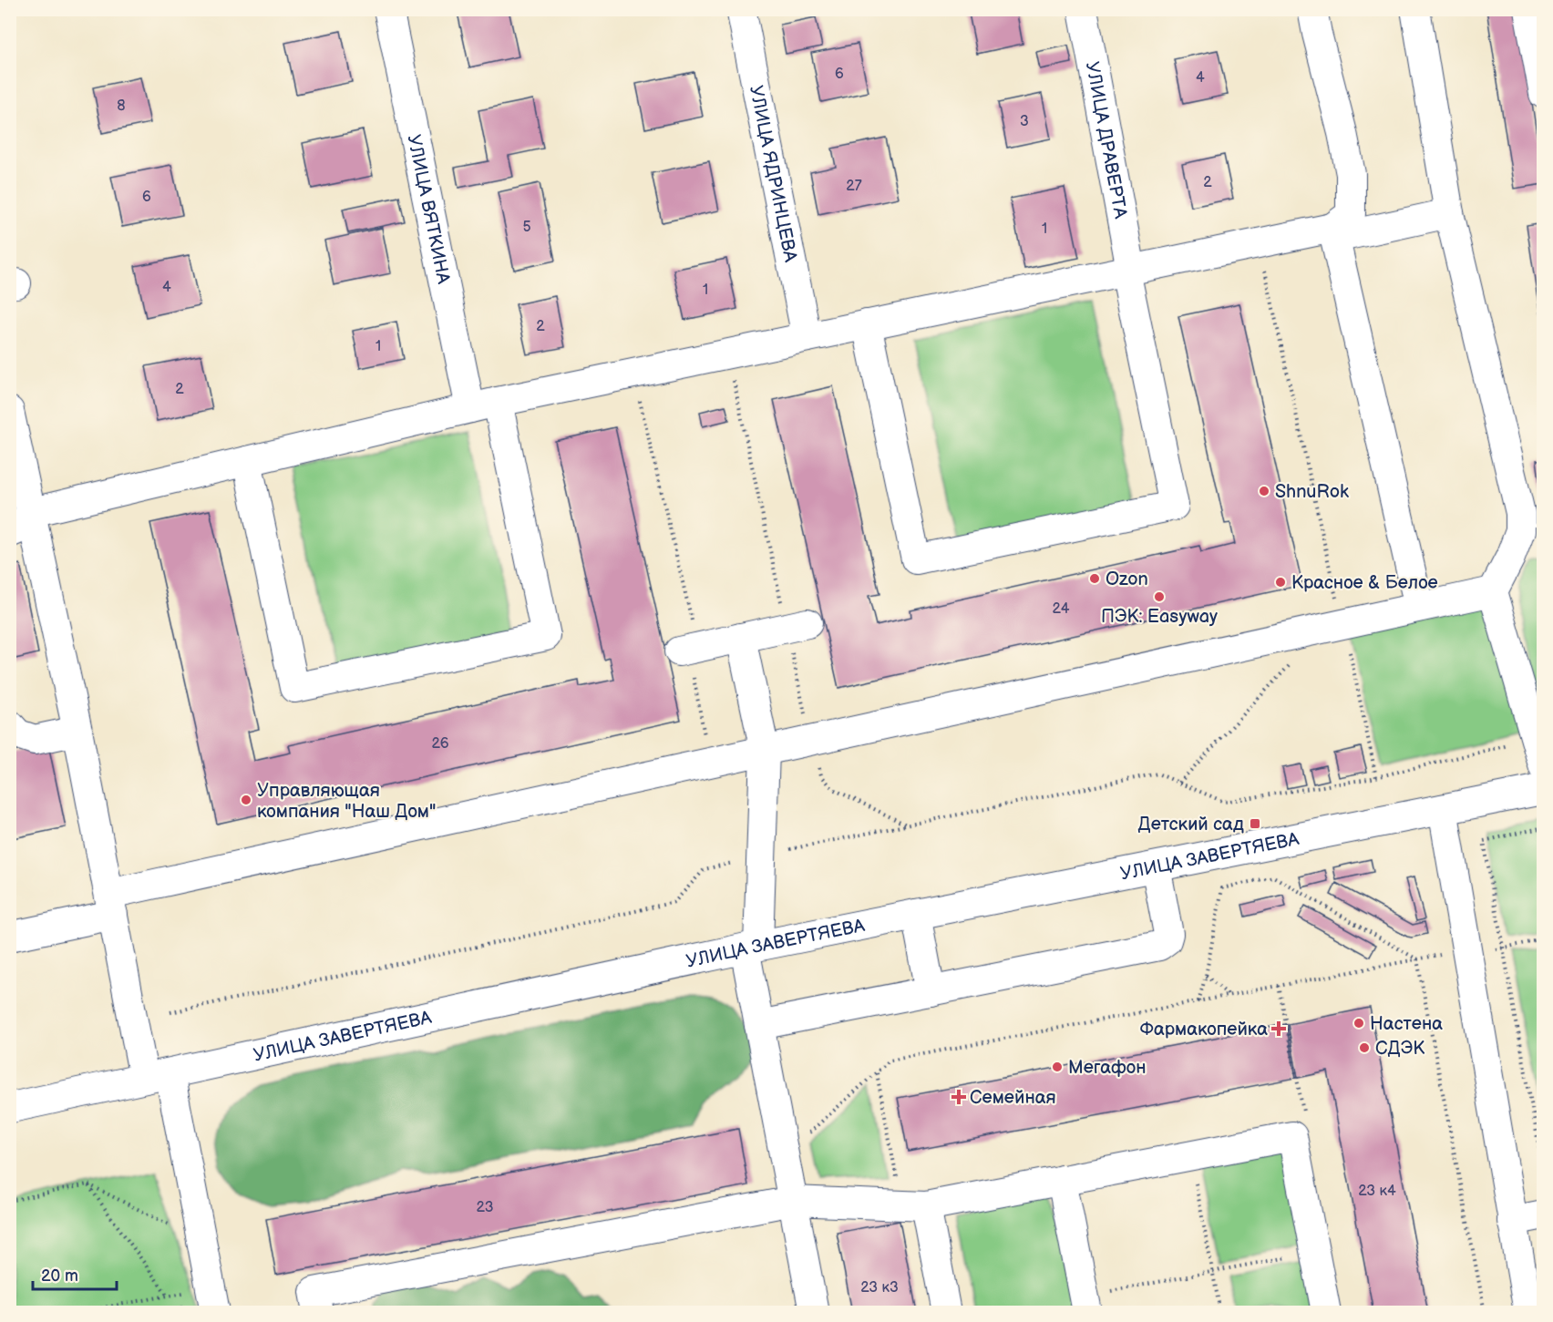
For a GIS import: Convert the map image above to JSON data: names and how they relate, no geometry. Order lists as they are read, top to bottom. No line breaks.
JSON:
{"streets":{"main road":["УЛИЦА ЗАВЕРТЯЕВА"],"street":["УЛИЦА ДРАВЕРТА","УЛИЦА ЯДРИНЦЕВА","УЛИЦА ВЯТКИНА"]},"places":{"other":["ShnuRok","Ozon","Красное & Белое","ПЭК: Easyway","Управляющая компания \"Наш Дом\"","Настена","СДЭК","Мегафон"],"transit":["Детский сад"],"health":["Фармакопейка","Семейная"]},"house_numbers":["6","4","8","3","2","27","6","5","1","4","1","2","1","2","24","26","23 к4","23","23 к3"],"scale_bar":"20 m"}
